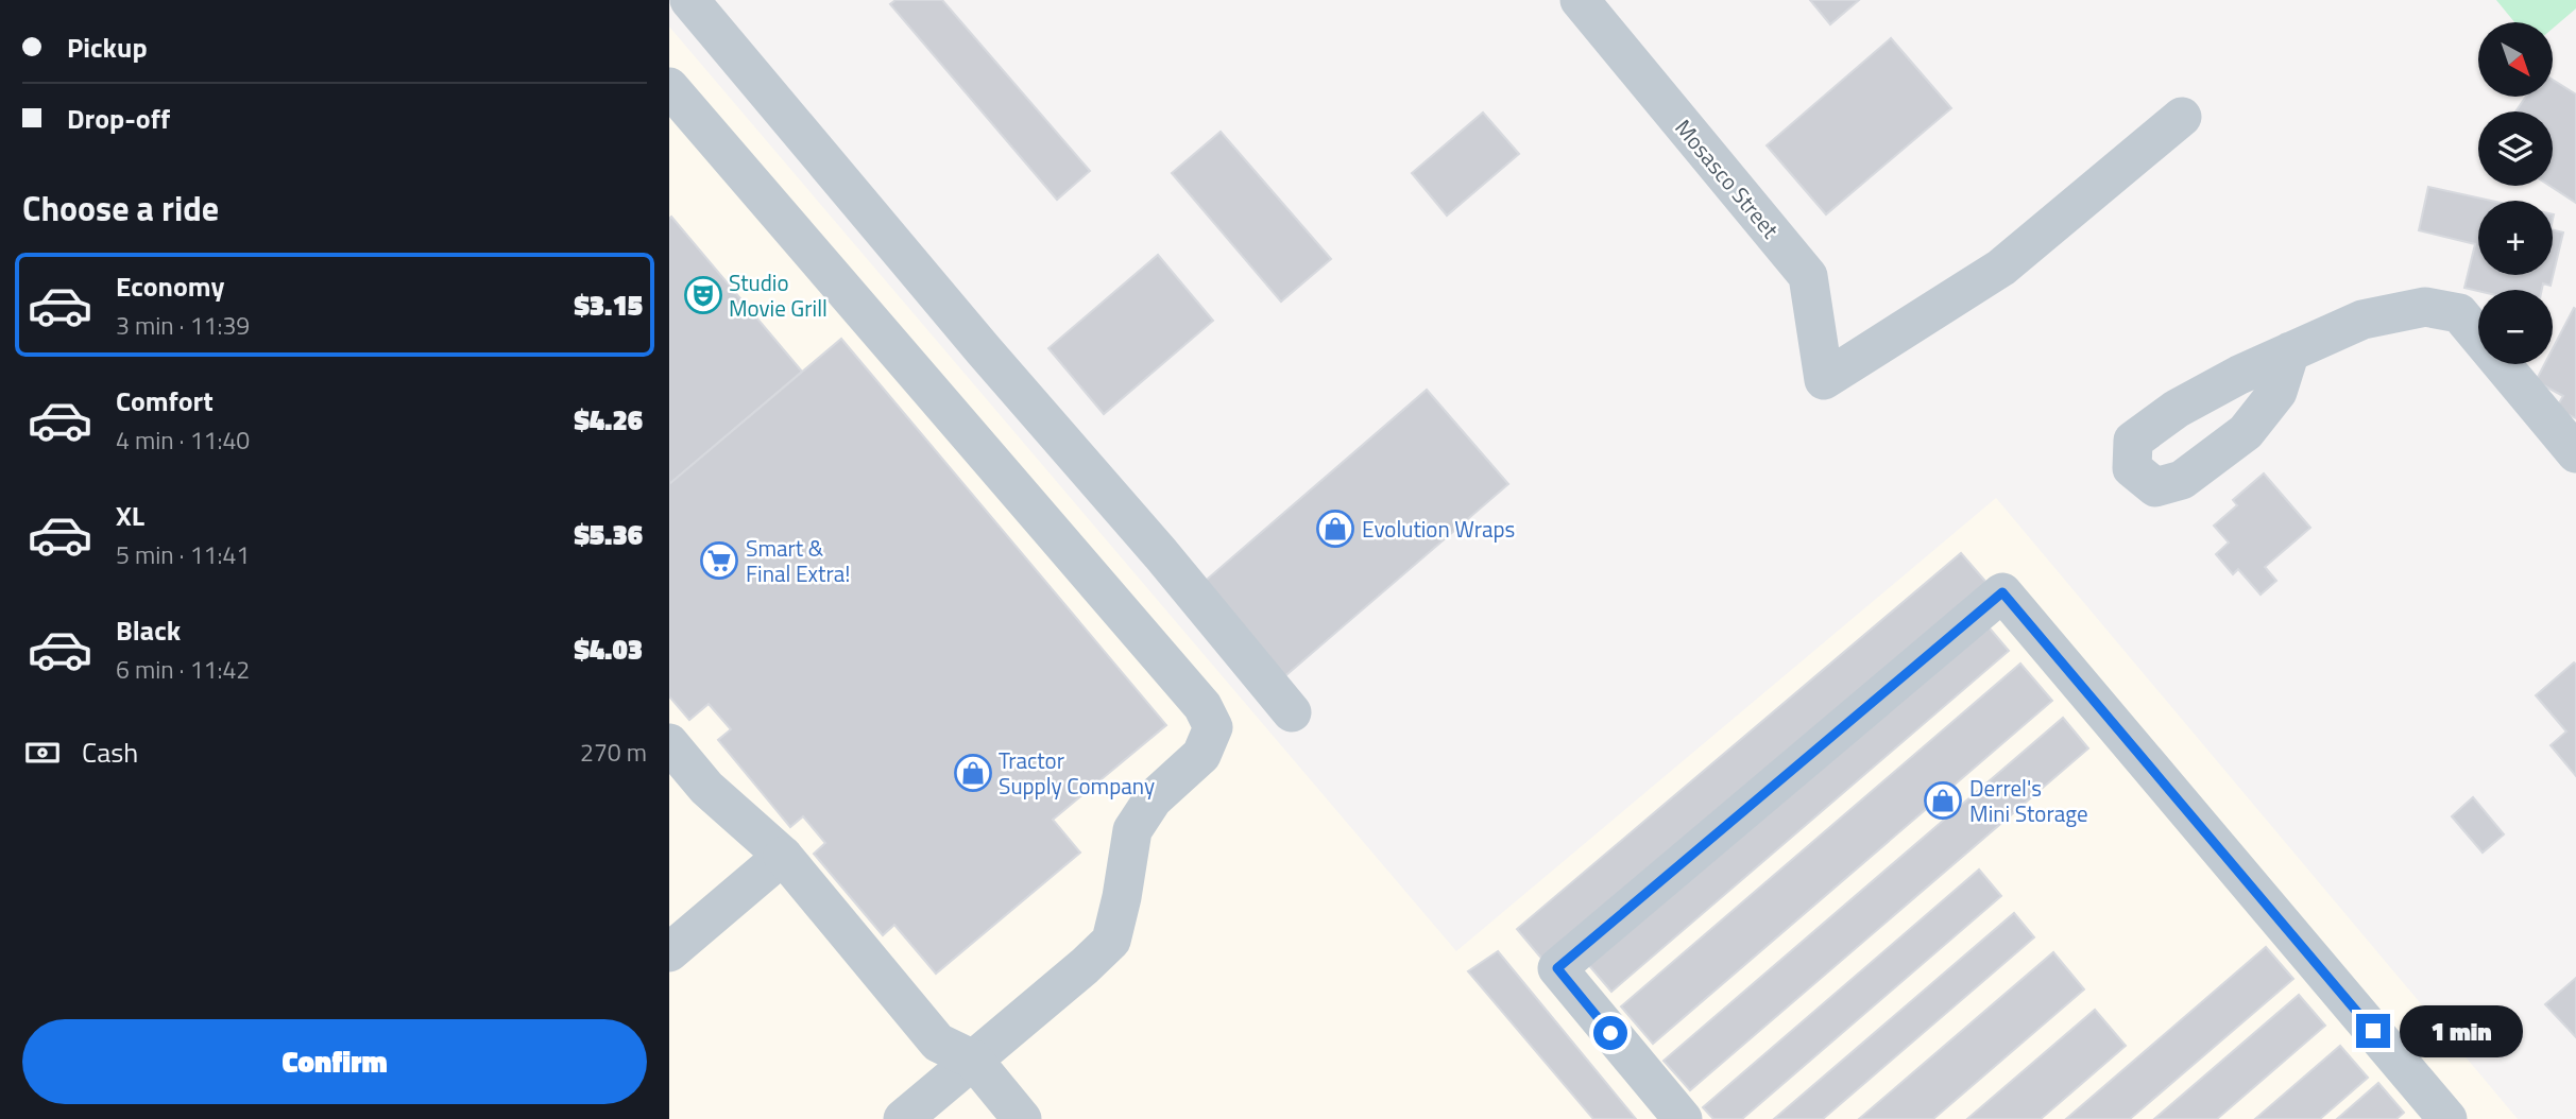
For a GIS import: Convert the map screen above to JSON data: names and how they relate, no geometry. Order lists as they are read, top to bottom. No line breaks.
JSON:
{"streets":{"street":["Mosasco Street"]},"places":{"theatre":["Studio Movie Grill"],"shop":["Evolution Wraps","Tractor Supply Company","Derrel's Mini Storage"],"supermarket":["Smart & Final Extra!"]},"north":"bottom right","page":{"banner":["Pickup","Drop-off"],"map_buttons":["+","−"],"heading":"Choose a ride","list":[{"name":"Economy","note":"3 min · 11:39","value":"$3.15"},{"name":"Comfort","note":"4 min · 11:40","value":"$4.26"},{"name":"XL","note":"5 min · 11:41","value":"$5.36"},{"name":"Black","note":"6 min · 11:42","value":"$4.03"}],"pay":["Cash","270 m"],"buttons":"Confirm","bubble":"1 min"}}
